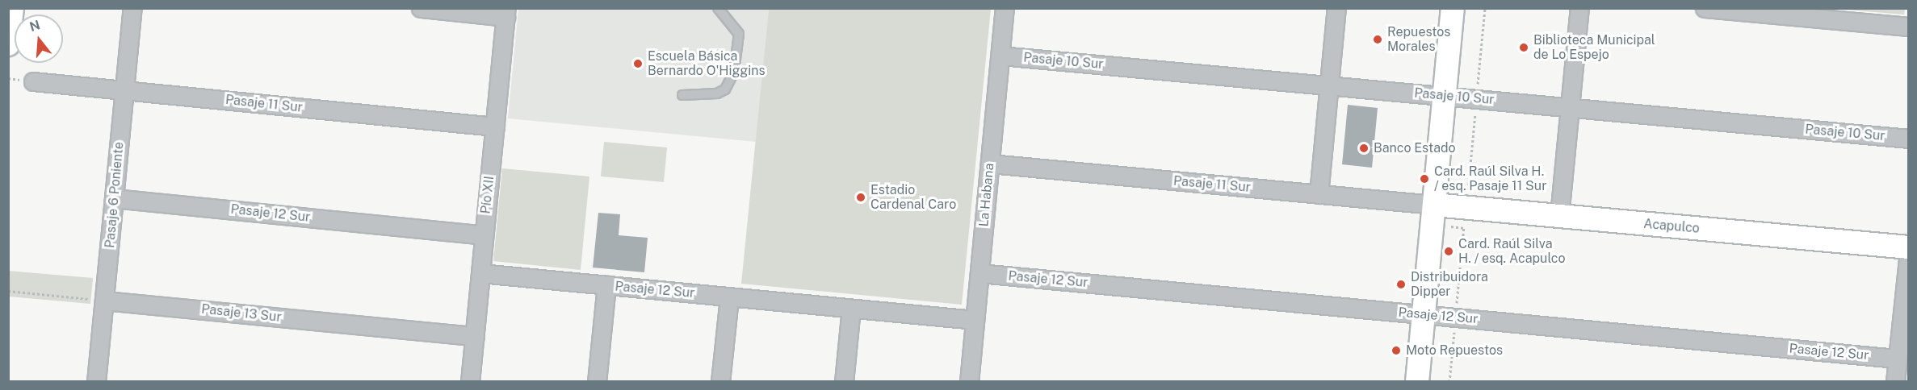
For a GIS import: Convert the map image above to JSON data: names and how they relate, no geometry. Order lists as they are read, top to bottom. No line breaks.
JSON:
{"streets":{"street":["Pasaje 10 Sur","Pasaje 11 Sur","Pasaje 6 Poniente","Pío XII","La Habana","Pasaje 12 Sur","Acapulco","Pasaje 13 Sur"]},"crossings":[["Pasaje 10 Sur","La Habana"],["Pasaje 11 Sur","Pasaje 6 Poniente"],["Pasaje 11 Sur","Pío XII"],["Pasaje 11 Sur","La Habana"],["Pasaje 11 Sur","Acapulco"],["Pasaje 6 Poniente","Pasaje 12 Sur"],["Pasaje 6 Poniente","Pasaje 13 Sur"],["Pío XII","Pasaje 12 Sur"],["Pío XII","Pasaje 13 Sur"],["La Habana","Pasaje 12 Sur"]],"places":["Repuestos Morales","Biblioteca Municipal de Lo Espejo","Escuela Básica Bernardo O'Higgins","Banco Estado","Card. Raúl Silva H. / esq. Pasaje 11 Sur","Estadio Cardenal Caro","Card. Raúl Silva H. / esq. Acapulco","Distribuidora Dipper","Moto Repuestos"],"north":"top"}
